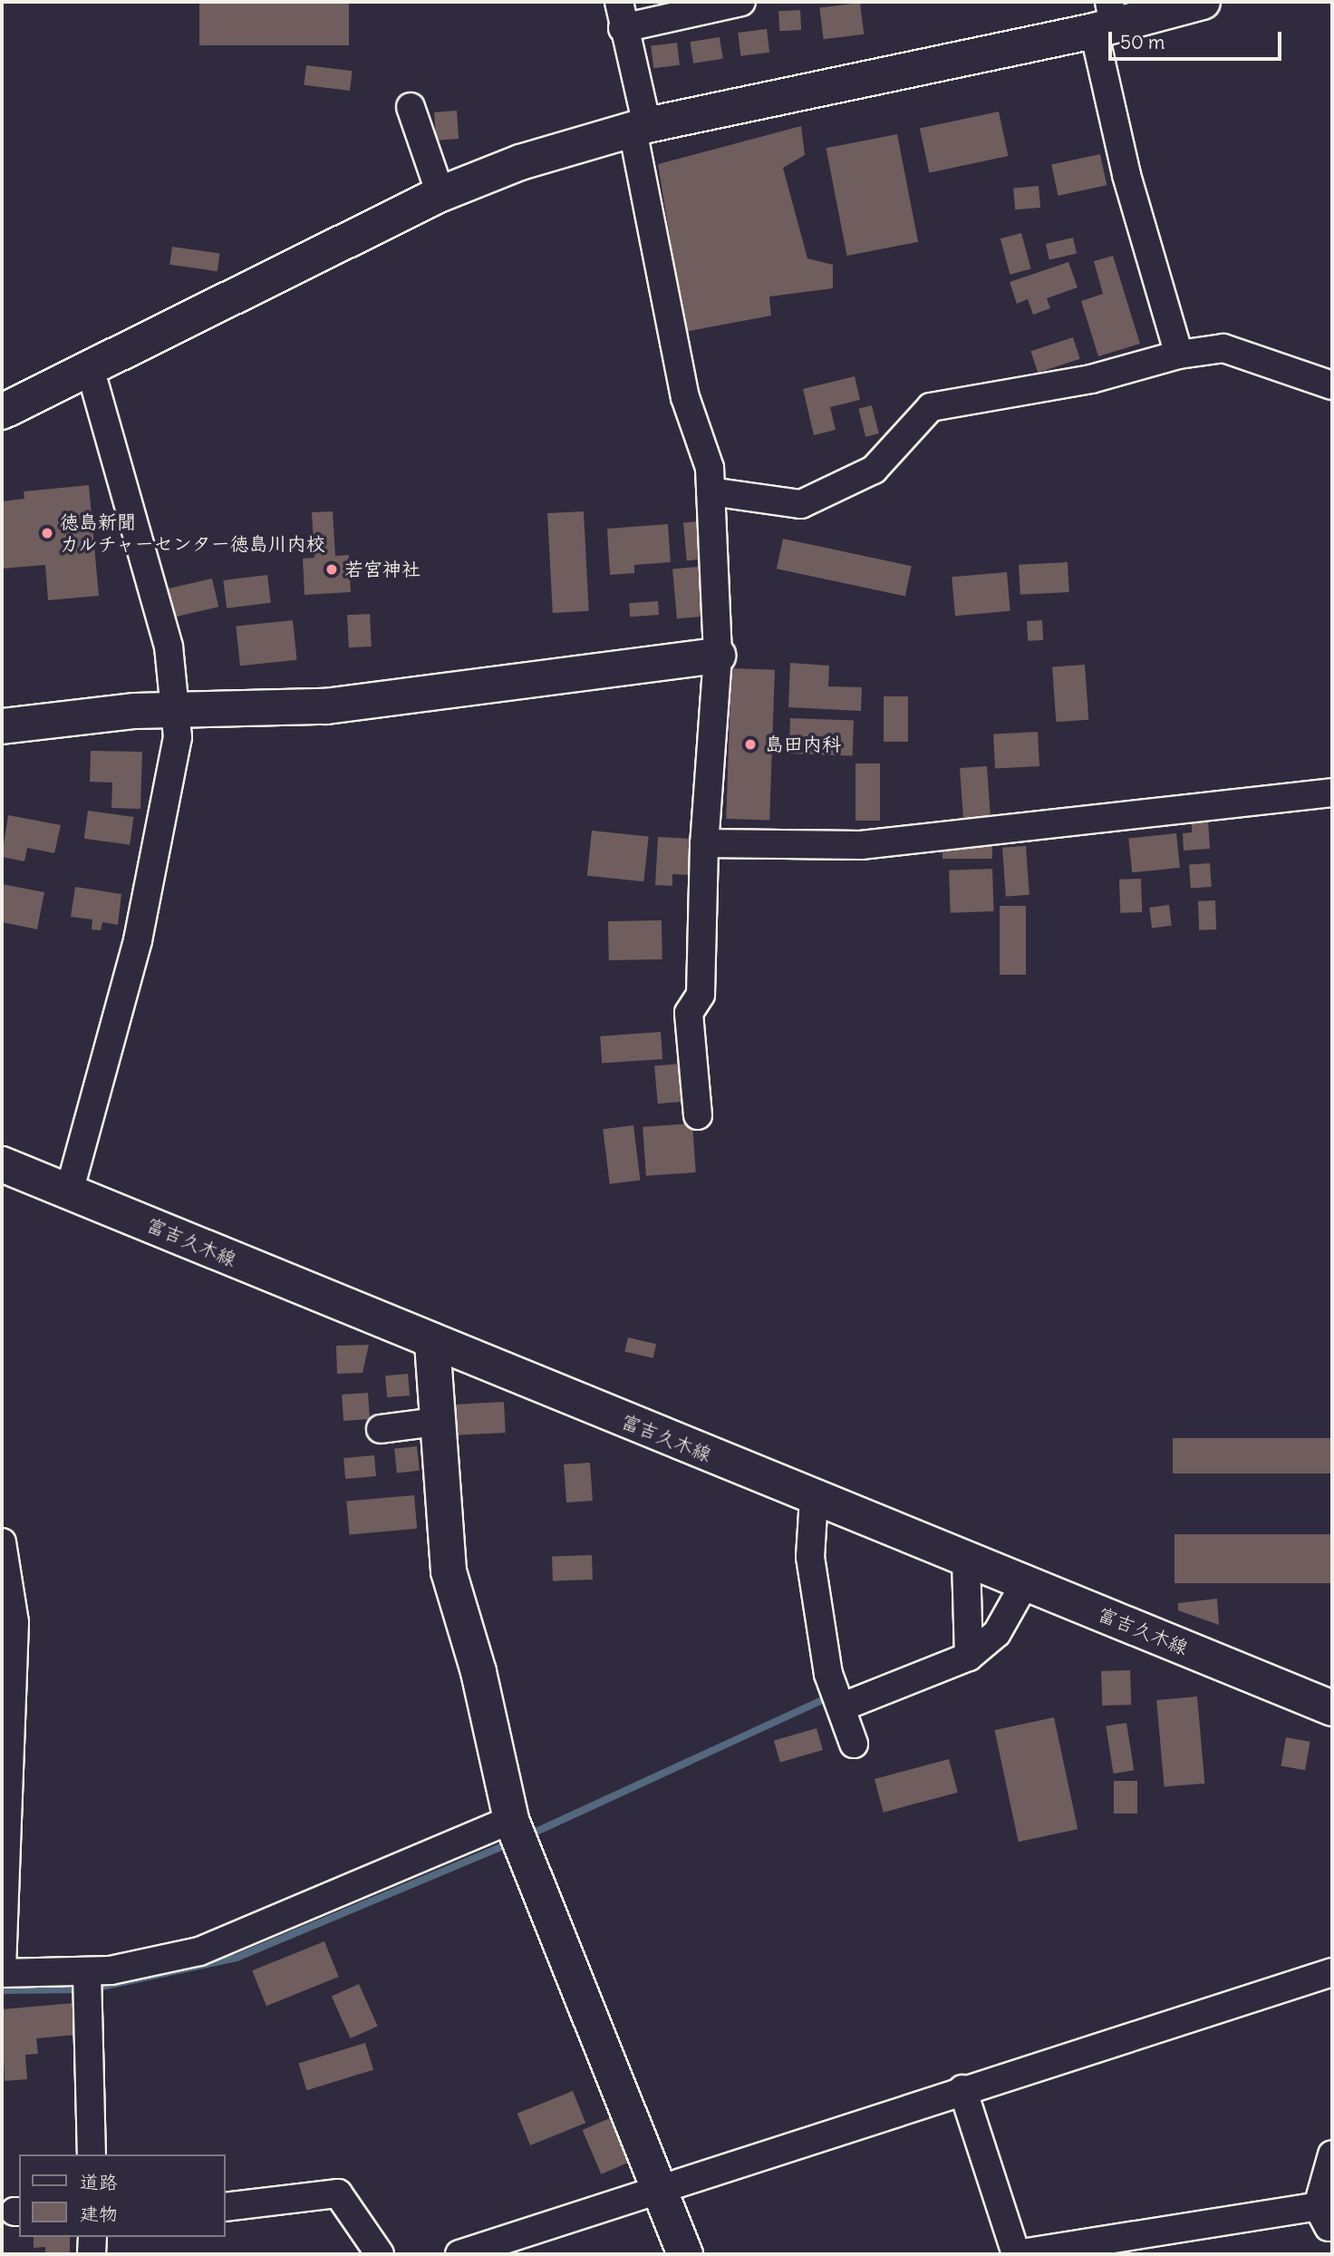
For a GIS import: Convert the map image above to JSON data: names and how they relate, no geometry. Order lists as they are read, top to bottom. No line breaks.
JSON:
{"streets":{"street":["富吉久木線"]},"places":["徳島新聞 カルチャーセンター徳島川内校","若宮神社","島田内科"],"legend":["道路","建物"],"scale_bar":"50 m"}
